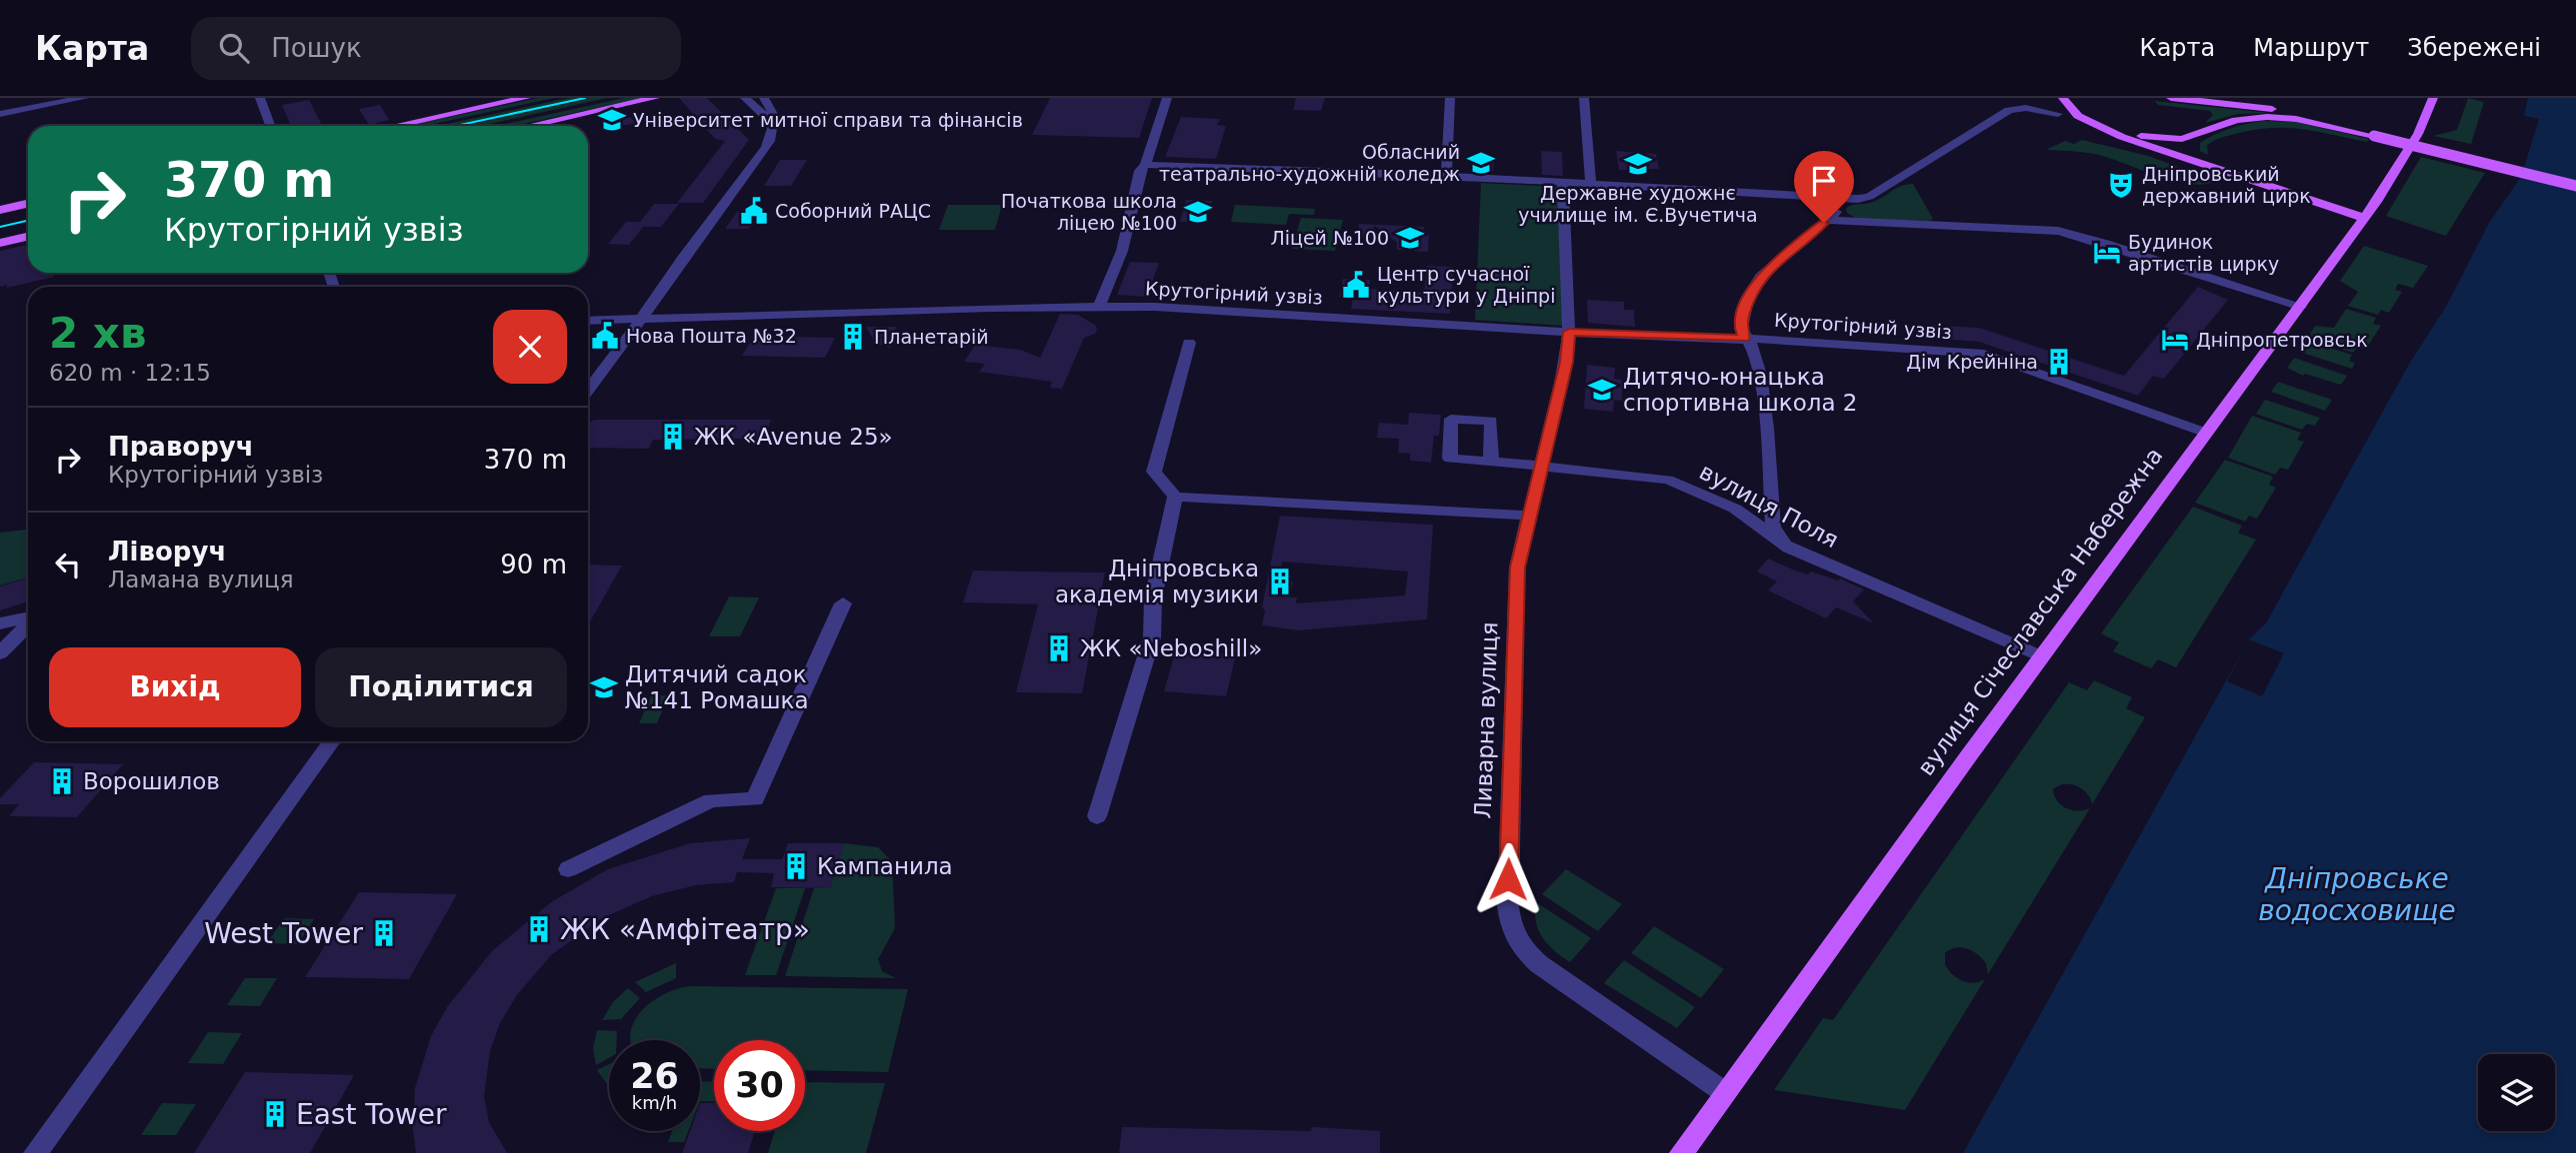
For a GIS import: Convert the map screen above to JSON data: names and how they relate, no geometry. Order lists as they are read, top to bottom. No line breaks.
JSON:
{"streets":{"main road":["вулиця Січеславська Набережна"],"street":["Крутогірний узвіз","вулиця Поля","Ливарна вулиця"]},"crossings":[["Крутогірний узвіз","вулиця Січеславська Набережна"],["Крутогірний узвіз","Ливарна вулиця"],["вулиця Поля","вулиця Січеславська Набережна"],["вулиця Поля","Ливарна вулиця"],["вулиця Січеславська Набережна","Ливарна вулиця"]],"water":["Дніпровське водосховище"],"places":{"school or university":["Університет митної справи та фінансів","Обласний театрально-художній коледж","Державне художнє училище ім. Є.Вучетича","Початкова школа ліцею №100","Ліцей №100","Дитячо-юнацька спортивна школа 2","Дитячий садок №141 Ромашка"],"theatre":["Дніпровський державний цирк"],"public building":["Соборний РАЦС","Центр сучасної культури у Дніпрі","Нова Пошта №32"],"hotel":["Будинок артистів цирку","Дніпропетровськ"],"building":["Планетарій","Дім Крейніна","ЖК «Avenue 25»","Дніпровська академія музики","ЖК «Neboshill»","Ворошилов","Кампанила","ЖК «Амфітеатр»","West Tower","East Tower"]},"page":{"header":"Карта","search":"Пошук","nav":["Карта","Маршрут","Збережені"],"turn":["370 m","Крутогірний узвіз"],"heading":["2 хв","620 m · 12:15"],"list":[{"name":"Праворуч","note":"Крутогірний узвіз","value":"370 m"},{"name":"Ліворуч","note":"Ламана вулиця","value":"90 m"}],"buttons":["Вихід","Поділитися"],"speed":"26 km/h","limit":"30"}}
